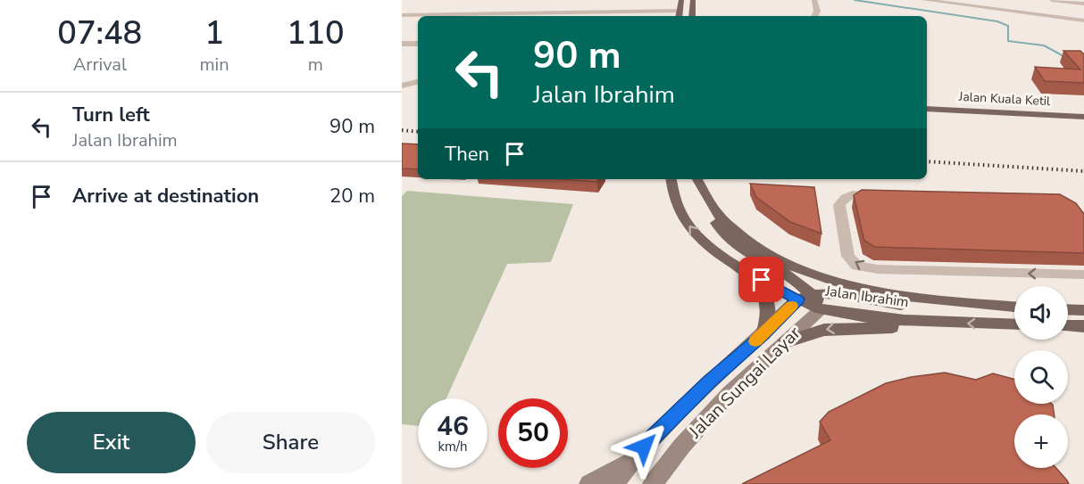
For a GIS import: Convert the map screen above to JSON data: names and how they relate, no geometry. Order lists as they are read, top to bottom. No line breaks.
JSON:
{"streets":{"main road":["Jalan Kuala Ketil","Jalan Ibrahim","Jalan Sungai Layar"]},"crossings":[["Jalan Ibrahim","Jalan Sungai Layar"]],"page":{"eta":["07:48","Arrival","1","min","110","m"],"turn":["90 m","Jalan Ibrahim"],"list":[{"name":"Turn left","note":"Jalan Ibrahim","value":"90 m"},{"name":"Arrive at destination","value":"20 m"}],"then":"Then","map_buttons":"+","speed":"46 km/h","limit":"50","buttons":["Exit","Share"]}}
